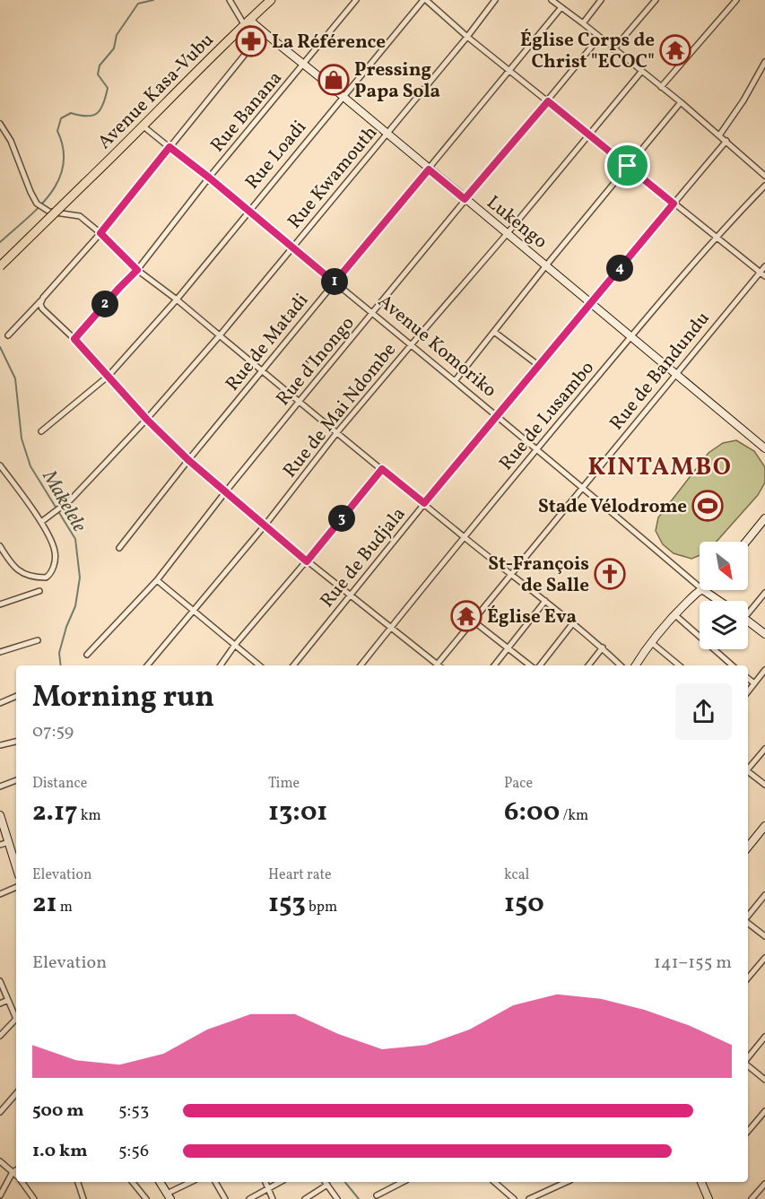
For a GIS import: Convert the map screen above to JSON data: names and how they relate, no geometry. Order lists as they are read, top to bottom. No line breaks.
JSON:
{"streets":{"main road":["Avenue Kasa-Vubu"],"street":["Rue Banana","Rue Loadi","Rue Kwamouth","Lukengo","Rue de Matadi","Avenue Komoriko","Rue d'Inongo","Rue de Bandundu","Rue de Mai Ndombe","Rue de Lusambo","Rue de Budjala"]},"crossings":[["Avenue Kasa-Vubu","Lukengo"],["Avenue Kasa-Vubu","Avenue Komoriko"],["Rue Banana","Lukengo"],["Rue Banana","Avenue Komoriko"],["Rue Loadi","Lukengo"],["Rue Loadi","Avenue Komoriko"],["Rue Kwamouth","Lukengo"],["Rue Kwamouth","Avenue Komoriko"],["Lukengo","Rue de Matadi"],["Lukengo","Rue d'Inongo"],["Lukengo","Rue de Bandundu"],["Lukengo","Rue de Mai Ndombe"],["Lukengo","Rue de Lusambo"],["Lukengo","Rue de Budjala"],["Rue de Matadi","Avenue Komoriko"],["Avenue Komoriko","Rue d'Inongo"],["Avenue Komoriko","Rue de Bandundu"],["Avenue Komoriko","Rue de Mai Ndombe"],["Avenue Komoriko","Rue de Lusambo"],["Avenue Komoriko","Rue de Budjala"]],"districts":["KINTAMBO"],"water":["Makelele"],"places":{"pharmacy":["La Référence"],"temple":["Église Corps de Christ \"ECOC\"","Église Eva"],"shop":["Pressing Papa Sola"],"sports":["Stade Vélodrome"],"church":["St-François de Salle"]},"north":"bottom right","page":{"pins":["4","1","2","3"],"heading":["Morning run","07:59"],"stats":[["Distance","2.17 km"],["Time","13:01"],["Pace","6:00 /km"],["Elevation","21 m"],["Heart rate","153 bpm"],["kcal","150"]],"chart":["Elevation","141–155 m"],"list":[{"name":"500 m","note":"5:53"},{"name":"1.0 km","note":"5:56"}]}}
